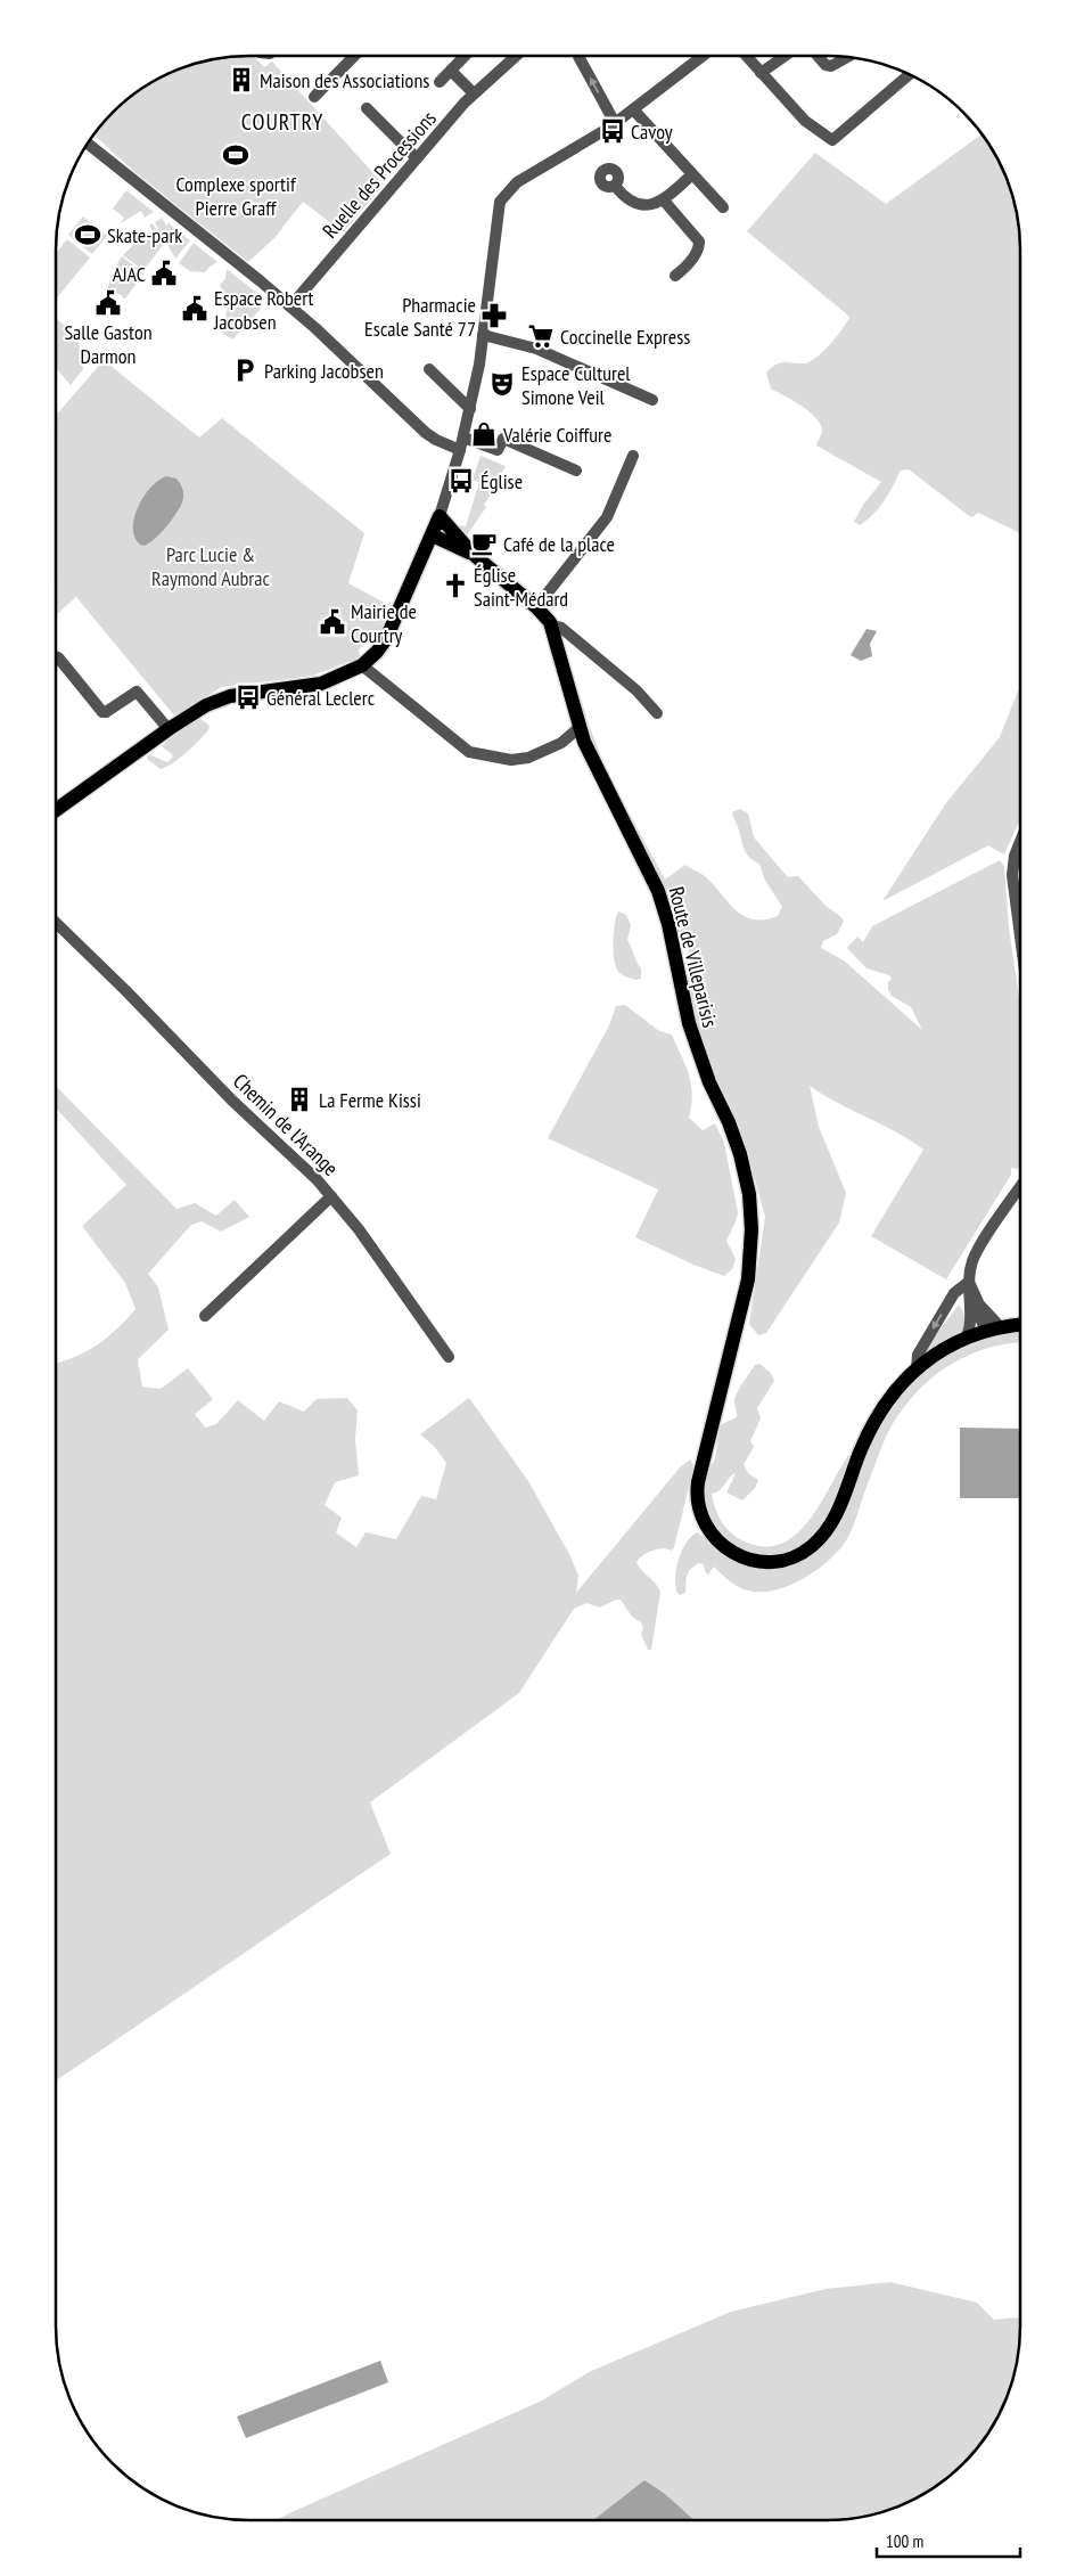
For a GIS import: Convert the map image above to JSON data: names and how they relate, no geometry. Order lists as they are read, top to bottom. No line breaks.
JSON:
{"streets":{"main road":["Route de Villeparisis"],"street":["Ruelle des Processions","Chemin de l'Arange"]},"districts":["COURTRY"],"parks":["Parc Lucie & Raymond Aubrac"],"places":{"building":["Maison des Associations","La Ferme Kissi"],"bus stop":["Cavoy","Église","Général Leclerc"],"sports":["Complexe sportif Pierre Graff","Skate-park"],"public building":["AJAC","Salle Gaston Darmon","Espace Robert Jacobsen","Mairie de Courtry"],"pharmacy":["Pharmacie Escale Santé 77"],"supermarket":["Coccinelle Express"],"parking":["Parking Jacobsen"],"theatre":["Espace Culturel Simone Veil"],"shop":["Valérie Coiffure"],"cafe":["Café de la place"],"church":["Église Saint-Médard"]},"scale_bar":"100 m"}
